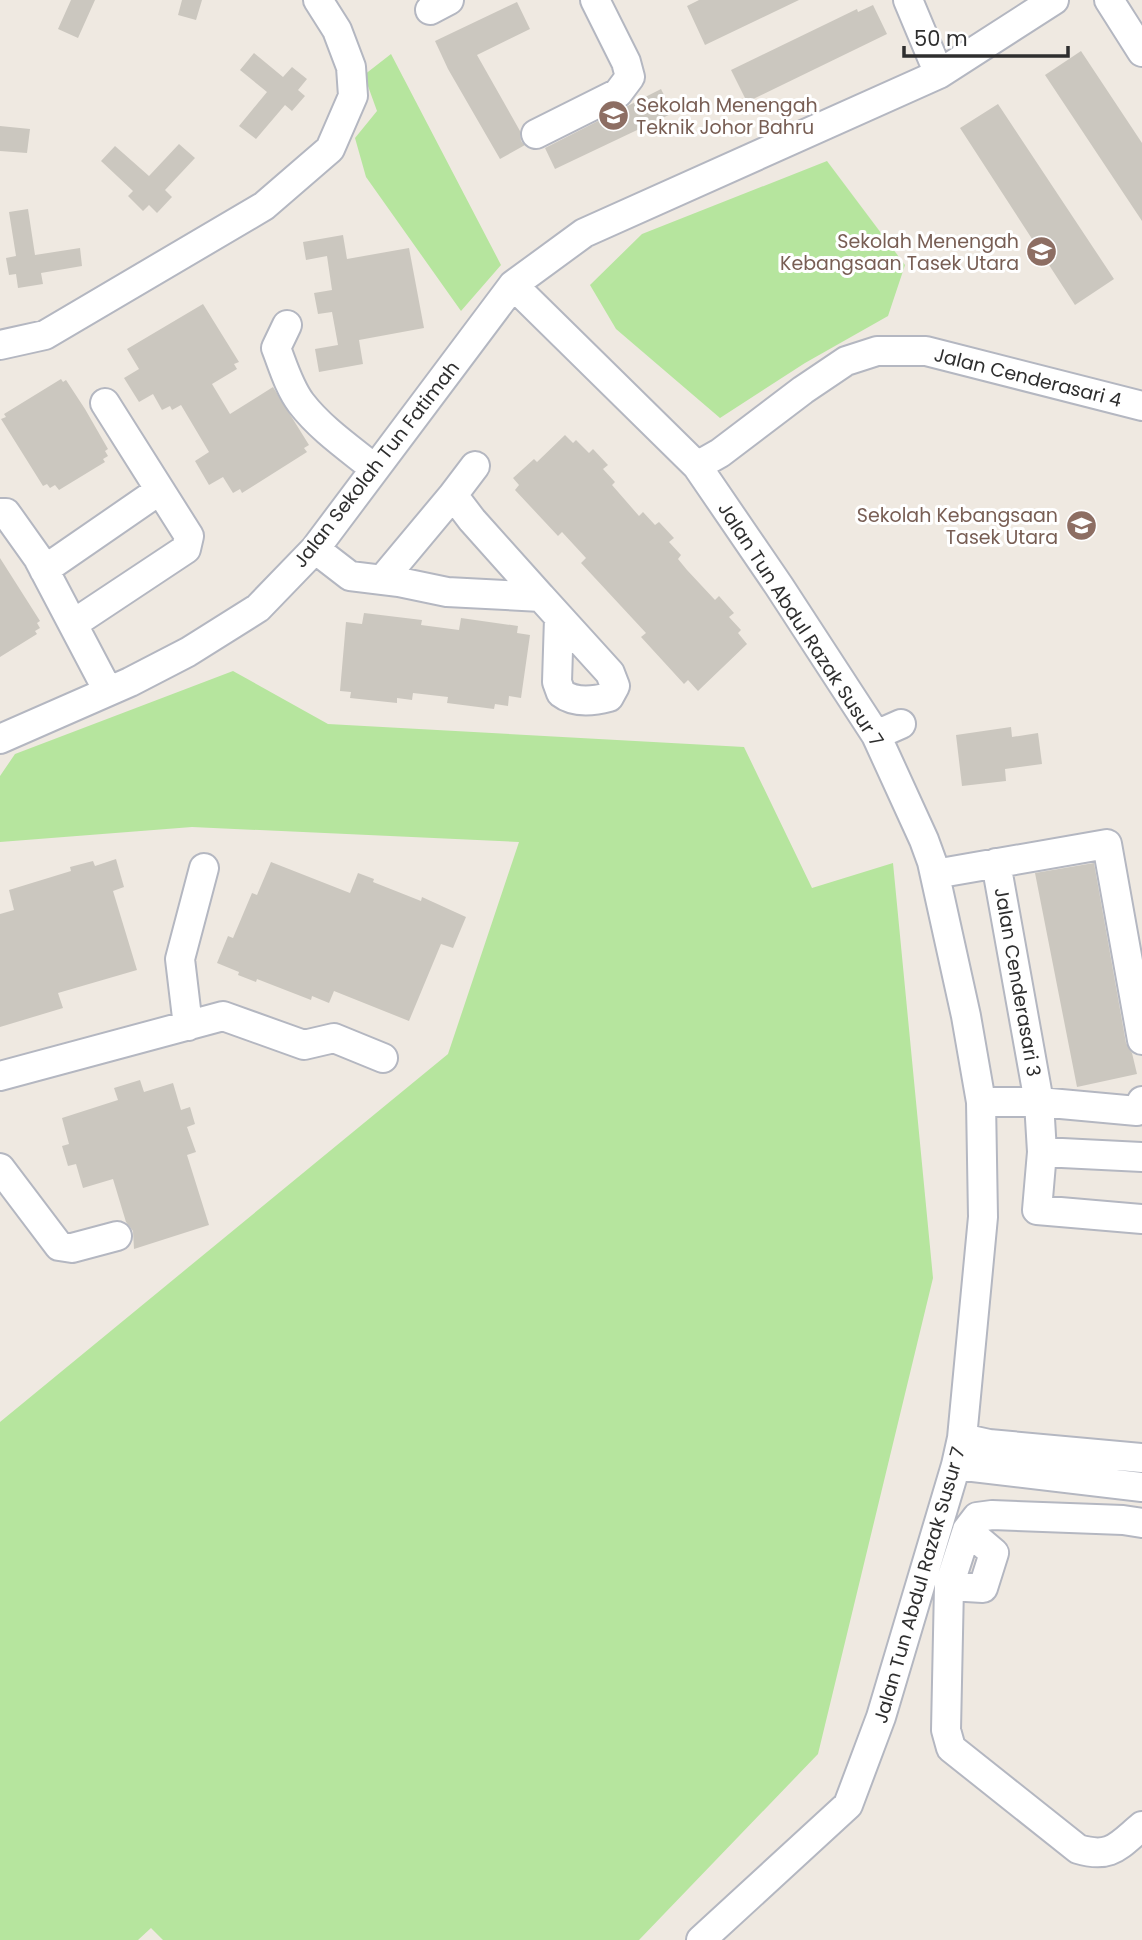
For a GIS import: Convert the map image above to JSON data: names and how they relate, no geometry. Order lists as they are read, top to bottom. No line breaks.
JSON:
{"streets":{"street":["Jalan Cenderasari 4","Jalan Sekolah Tun Fatimah","Jalan Tun Abdul Razak Susur 7","Jalan Cenderasari 3"]},"crossings":[["Jalan Cenderasari 4","Jalan Tun Abdul Razak Susur 7"],["Jalan Sekolah Tun Fatimah","Jalan Tun Abdul Razak Susur 7"]],"places":{"school or university":["Sekolah Menengah Teknik Johor Bahru","Sekolah Menengah Kebangsaan Tasek Utara","Sekolah Kebangsaan Tasek Utara"]},"scale_bar":"50 m"}
